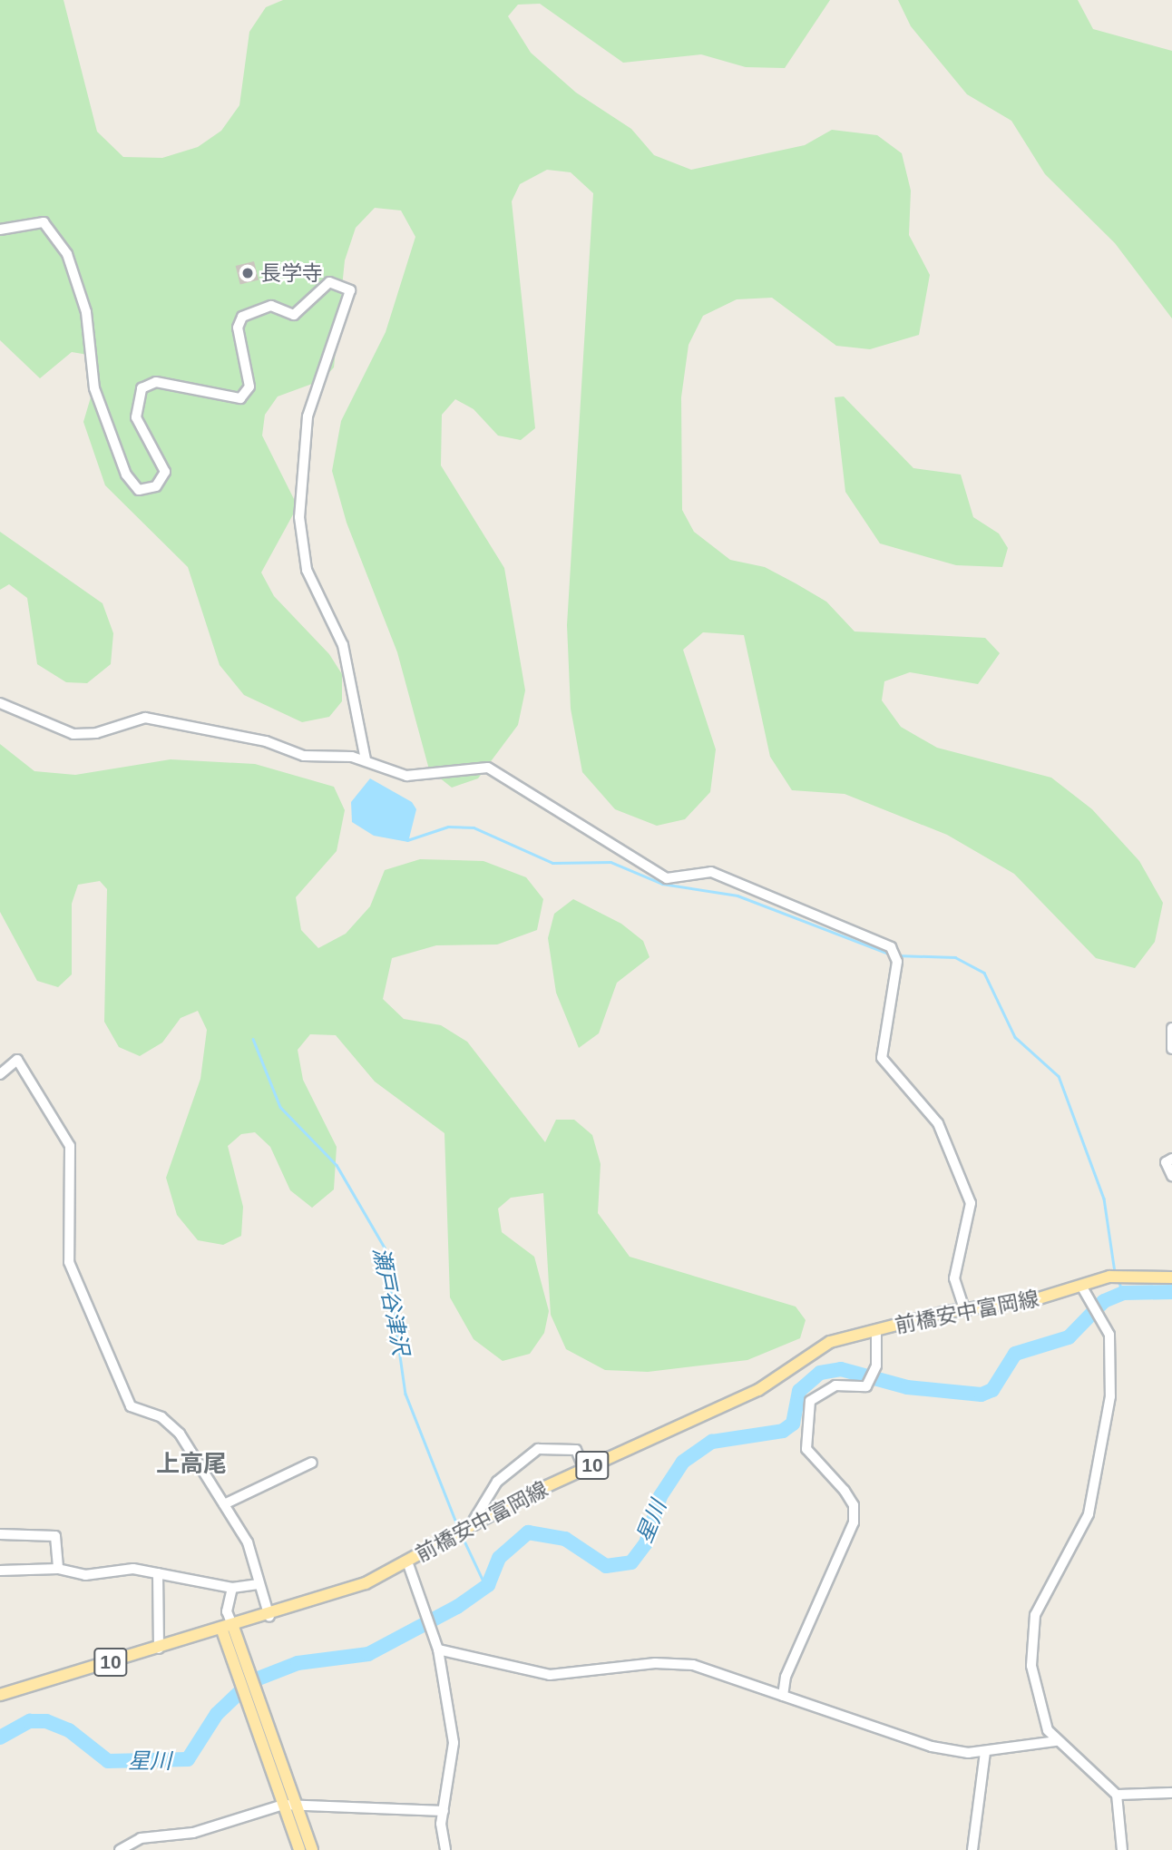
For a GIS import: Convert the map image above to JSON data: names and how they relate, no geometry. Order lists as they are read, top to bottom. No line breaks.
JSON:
{"streets":{"main road":["前橋安中富岡線","10"]},"districts":["上高尾"],"water":["瀬戸谷津沢","星川"],"places":["長学寺"]}
